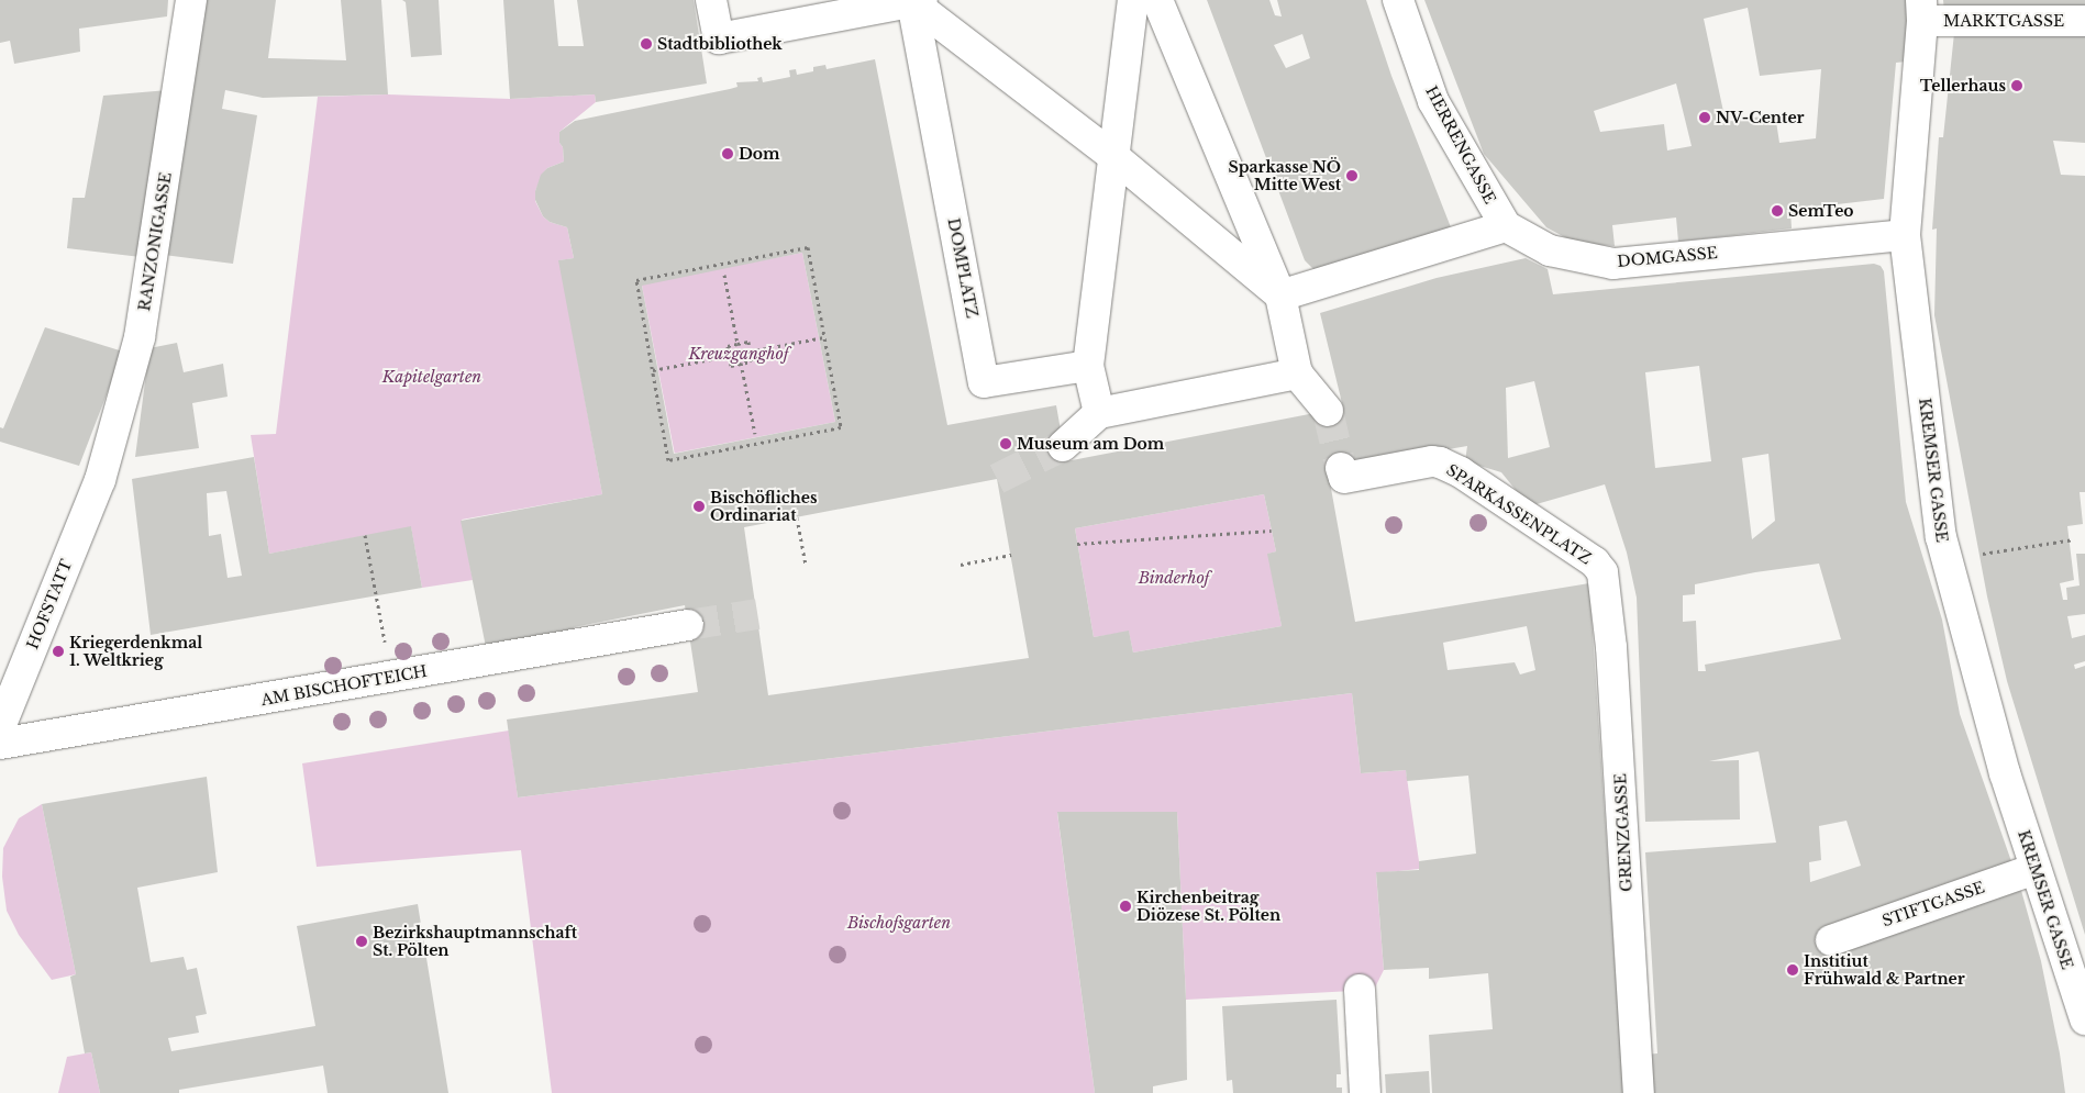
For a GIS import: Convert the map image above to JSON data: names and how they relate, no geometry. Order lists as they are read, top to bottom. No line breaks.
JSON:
{"streets":{"street":["MARKTGASSE","HERRENGASSE","RANZONIGASSE","DOMGASSE","DOMPLATZ","KREMSER GASSE","SPARKASSENPLATZ","HOFSTATT","AM BISCHOFTEICH","GRENZGASSE","STIFTGASSE"]},"crossings":[["MARKTGASSE","KREMSER GASSE"],["HERRENGASSE","DOMGASSE"],["RANZONIGASSE","HOFSTATT"],["DOMGASSE","KREMSER GASSE"],["KREMSER GASSE","STIFTGASSE"],["SPARKASSENPLATZ","GRENZGASSE"]],"parks":["Kreuzganghof","Kapitelgarten","Binderhof","Bischofsgarten"],"places":["Stadtbibliothek","Tellerhaus","NV-Center","Dom","Sparkasse NÖ Mitte West","SemTeo","Museum am Dom","Bischöfliches Ordinariat","Kriegerdenkmal 1. Weltkrieg","Kirchenbeitrag Diözese St. Pölten","Bezirkshauptmannschaft St. Pölten","Institiut Frühwald & Partner"]}
